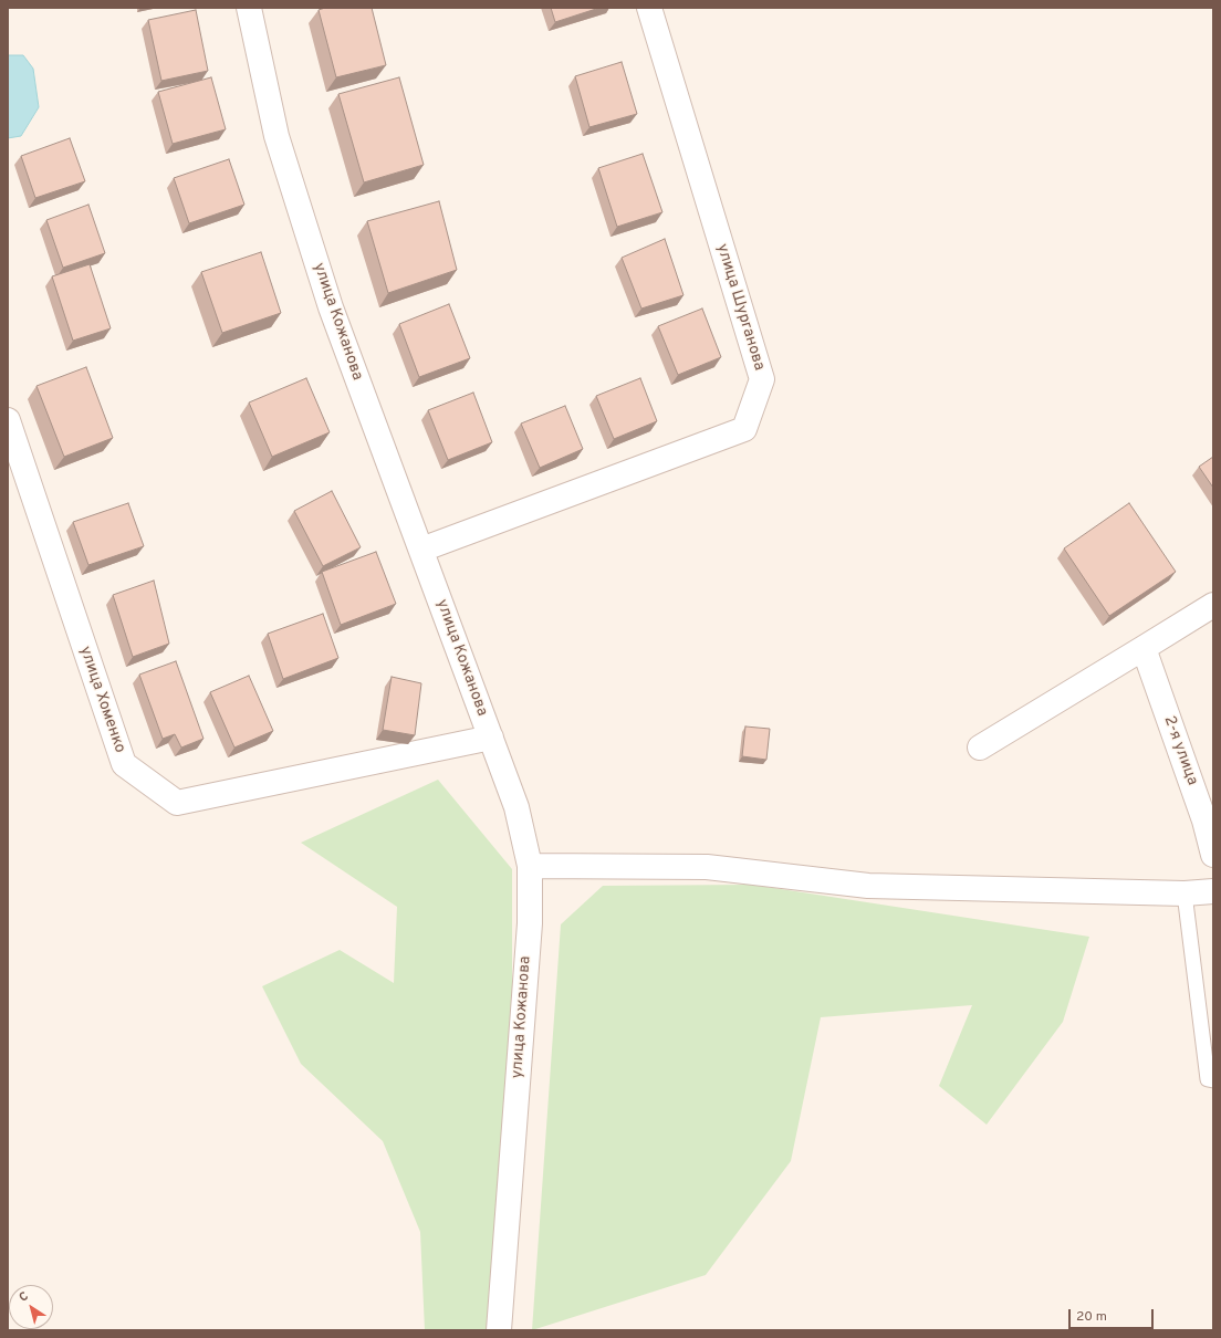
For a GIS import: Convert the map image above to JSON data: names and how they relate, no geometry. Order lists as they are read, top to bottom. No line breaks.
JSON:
{"streets":{"street":["улица Шурганова","улица Кожанова","улица Хоменко","2-я улица"]},"crossings":[["улица Шурганова","улица Кожанова"],["улица Кожанова","улица Хоменко"]],"scale_bar":"20 m","north":"top left"}
